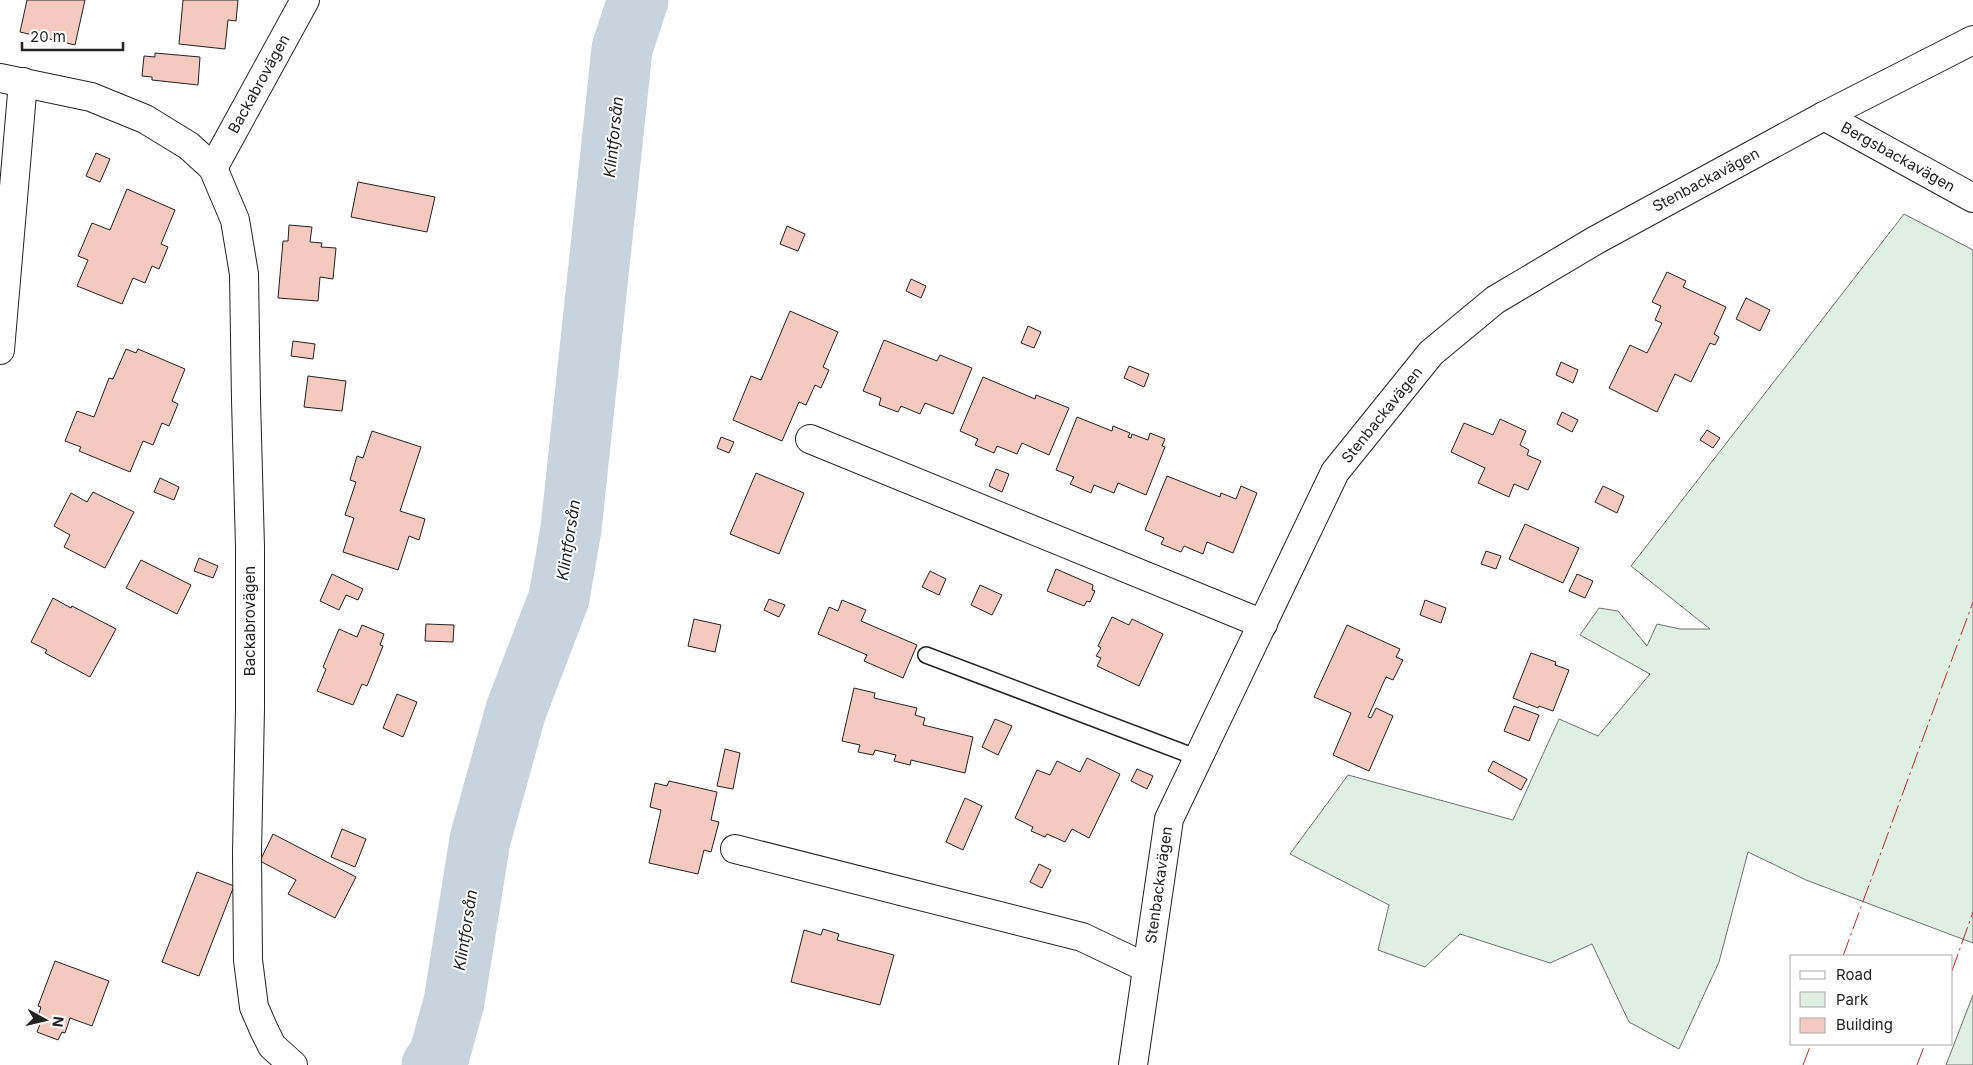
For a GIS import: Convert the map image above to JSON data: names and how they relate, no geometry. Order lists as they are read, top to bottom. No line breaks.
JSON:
{"streets":{"street":["Backabrovägen","Bergsbackavägen","Stenbackavägen"]},"crossings":[["Bergsbackavägen","Stenbackavägen"]],"water":["Klintforsån"],"legend":["Road","Park","Building"],"scale_bar":"20 m","north":"right"}
